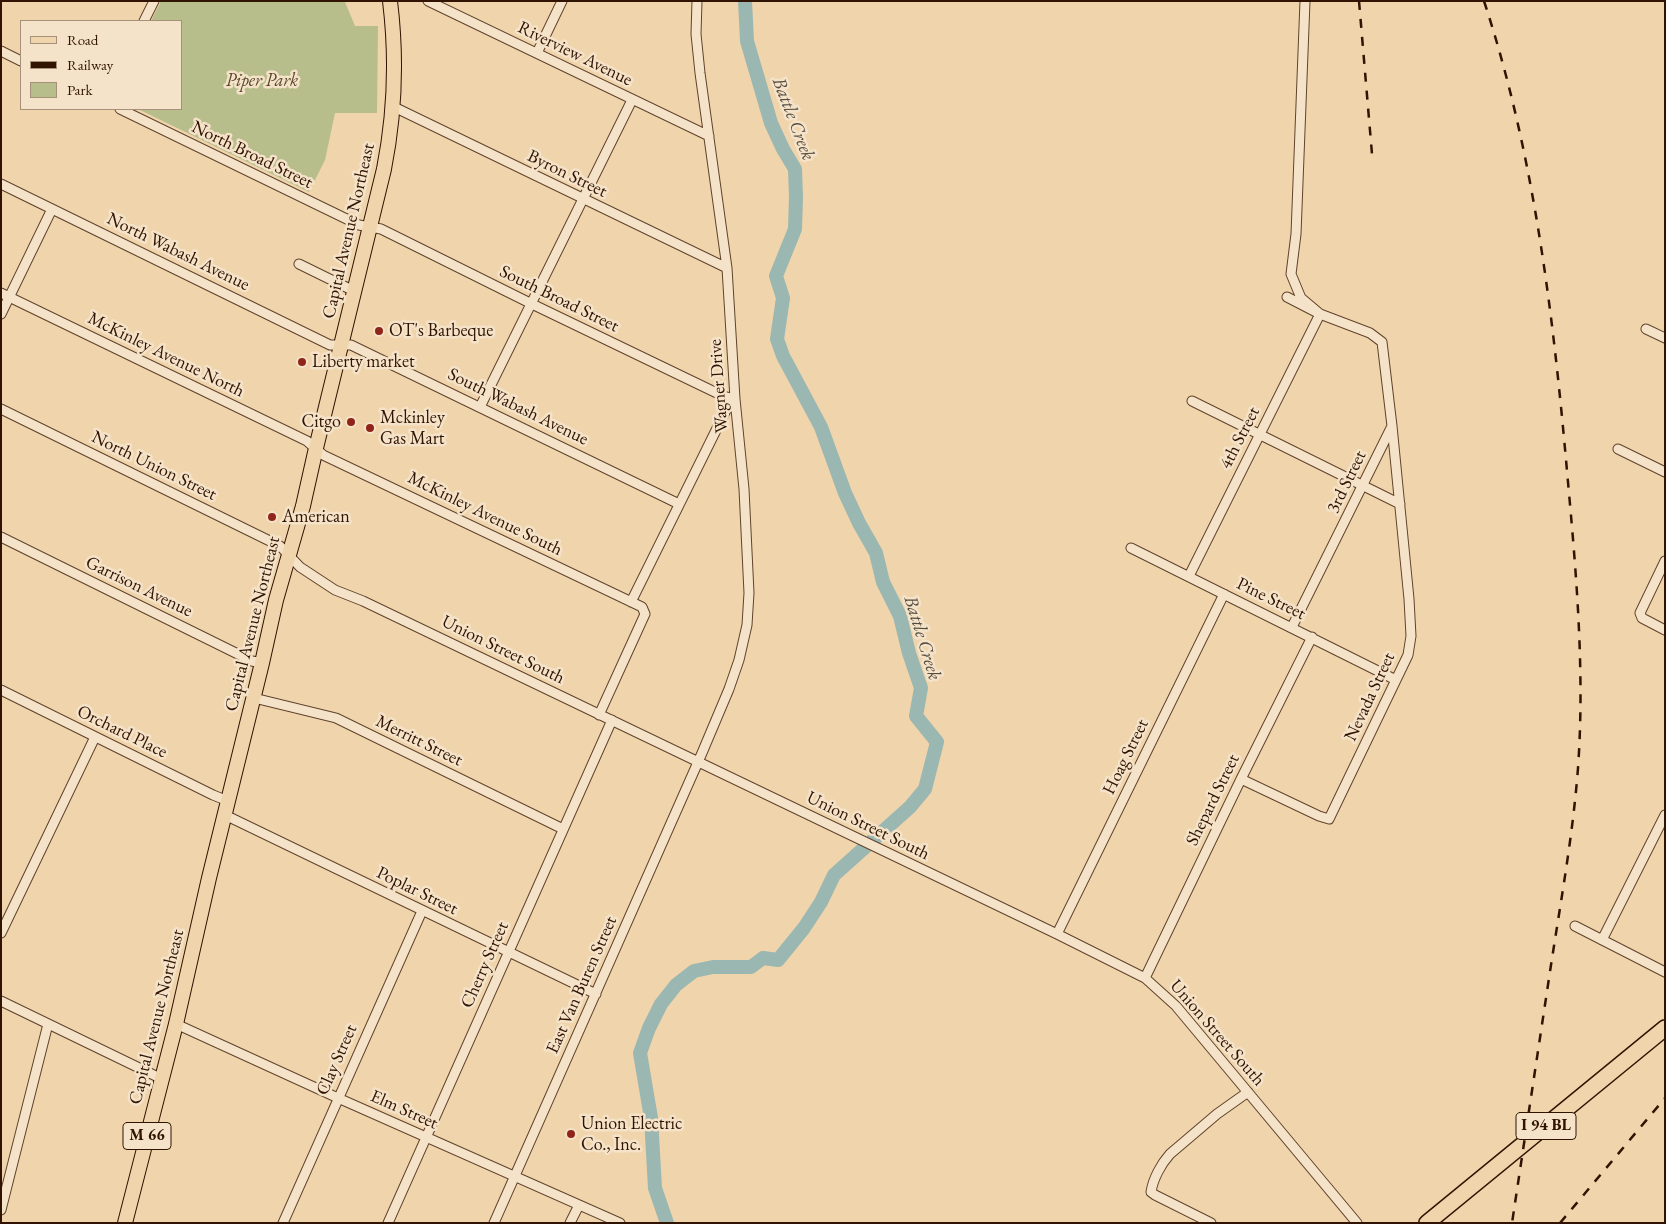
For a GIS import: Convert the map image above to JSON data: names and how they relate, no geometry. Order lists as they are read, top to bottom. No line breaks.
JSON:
{"streets":{"highway":["I 94 BL"],"main road":["Capital Avenue Northeast","M 66"],"street":["Riverview Avenue","North Broad Street","Byron Street","North Wabash Avenue","South Broad Street","McKinley Avenue North","Wagner Drive","South Wabash Avenue","4th Street","North Union Street","3rd Street","McKinley Avenue South","Garrison Avenue","Pine Street","Union Street South","Nevada Street","Orchard Place","Merritt Street","Hoag Street","Shepard Street","Poplar Street","Cherry Street","East Van Buren Street","Clay Street","Elm Street"]},"crossings":[["Riverview Avenue","Wagner Drive"],["North Broad Street","Capital Avenue Northeast"],["North Broad Street","South Broad Street"],["Byron Street","Capital Avenue Northeast"],["Byron Street","Wagner Drive"],["Capital Avenue Northeast","North Wabash Avenue"],["Capital Avenue Northeast","South Broad Street"],["Capital Avenue Northeast","McKinley Avenue North"],["Capital Avenue Northeast","South Wabash Avenue"],["Capital Avenue Northeast","North Union Street"],["Capital Avenue Northeast","McKinley Avenue South"],["Capital Avenue Northeast","Garrison Avenue"],["Capital Avenue Northeast","Union Street South"],["Capital Avenue Northeast","Orchard Place"],["Capital Avenue Northeast","Merritt Street"],["Capital Avenue Northeast","Poplar Street"],["Capital Avenue Northeast","Elm Street"],["North Wabash Avenue","South Wabash Avenue"],["South Broad Street","Wagner Drive"],["McKinley Avenue North","McKinley Avenue South"],["Wagner Drive","Union Street South"],["Wagner Drive","East Van Buren Street"],["4th Street","Pine Street"],["North Union Street","Union Street South"],["3rd Street","Pine Street"],["3rd Street","Nevada Street"],["McKinley Avenue South","Union Street South"],["Pine Street","Nevada Street"],["Pine Street","Hoag Street"],["Pine Street","Shepard Street"],["Union Street South","Hoag Street"],["Union Street South","Shepard Street"],["Union Street South","Cherry Street"],["Union Street South","East Van Buren Street"],["Nevada Street","Shepard Street"],["Merritt Street","Cherry Street"],["Poplar Street","Cherry Street"],["Poplar Street","East Van Buren Street"],["Poplar Street","Clay Street"],["Cherry Street","Elm Street"],["East Van Buren Street","Elm Street"],["Clay Street","Elm Street"]],"water":["Battle Creek"],"parks":["Piper Park"],"places":["OT's Barbeque","Liberty market","Citgo","Mckinley Gas Mart","American","Union Electric Co., Inc."],"legend":["Road","Railway","Park"]}
